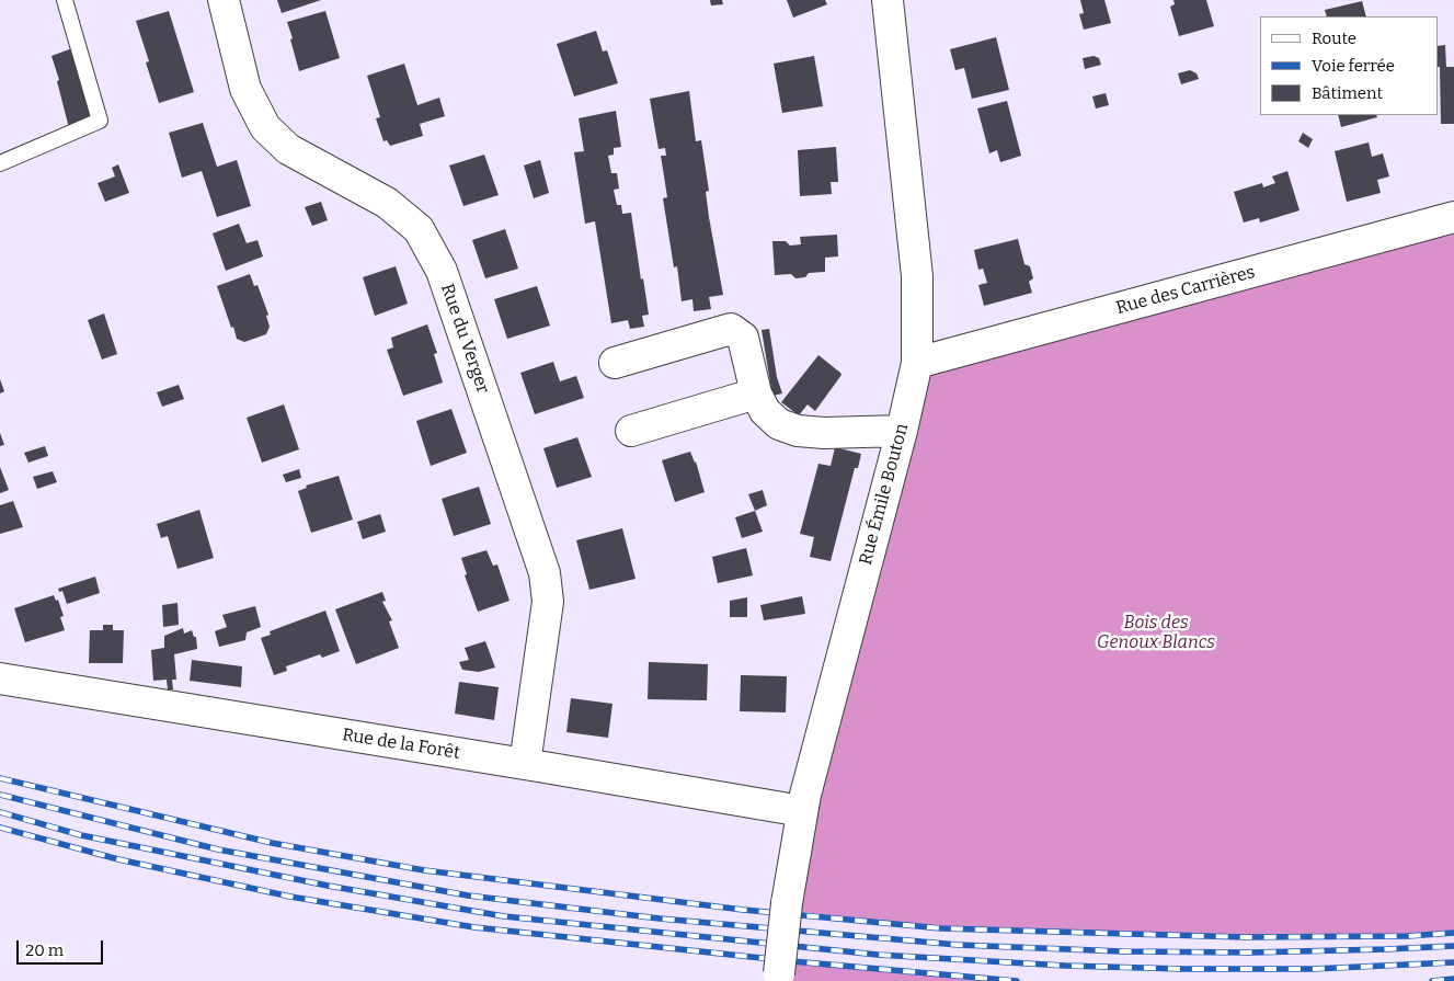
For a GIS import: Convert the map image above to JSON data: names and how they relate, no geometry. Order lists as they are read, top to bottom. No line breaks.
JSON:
{"streets":{"street":["Rue des Carrières","Rue du Verger","Rue Émile Bouton","Rue de la Forêt"]},"crossings":[["Rue des Carrières","Rue Émile Bouton"],["Rue du Verger","Rue de la Forêt"],["Rue Émile Bouton","Rue de la Forêt"]],"parks":["Bois des Genoux Blancs"],"legend":["Route","Voie ferrée","Bâtiment"],"scale_bar":"20 m"}
